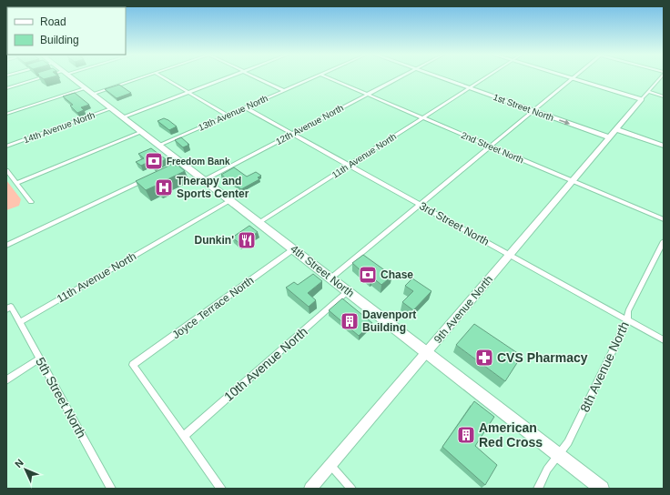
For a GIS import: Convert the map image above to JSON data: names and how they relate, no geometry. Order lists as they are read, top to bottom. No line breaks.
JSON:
{"streets":{"main road":["4th Street North"],"street":["1st Street North","13th Avenue North","12th Avenue North","14th Avenue North","2nd Street North","11th Avenue North","3rd Street North","Joyce Terrace North","9th Avenue North","10th Avenue North","8th Avenue North","5th Street North"]},"crossings":[["1st Street North","11th Avenue North"],["1st Street North","9th Avenue North"],["13th Avenue North","3rd Street North"],["13th Avenue North","4th Street North"],["12th Avenue North","2nd Street North"],["12th Avenue North","3rd Street North"],["12th Avenue North","4th Street North"],["14th Avenue North","4th Street North"],["2nd Street North","11th Avenue North"],["2nd Street North","9th Avenue North"],["11th Avenue North","3rd Street North"],["11th Avenue North","4th Street North"],["11th Avenue North","5th Street North"],["3rd Street North","9th Avenue North"],["3rd Street North","8th Avenue North"],["4th Street North","Joyce Terrace North"],["4th Street North","9th Avenue North"],["4th Street North","10th Avenue North"],["4th Street North","8th Avenue North"],["Joyce Terrace North","10th Avenue North"]],"places":{"bank":["Freedom Bank","Chase"],"hospital":["Therapy and Sports Center"],"restaurant":["Dunkin'"],"building":["Davenport Building","American Red Cross"],"pharmacy":["CVS Pharmacy"]},"legend":["Road","Building"],"north":"top left"}
